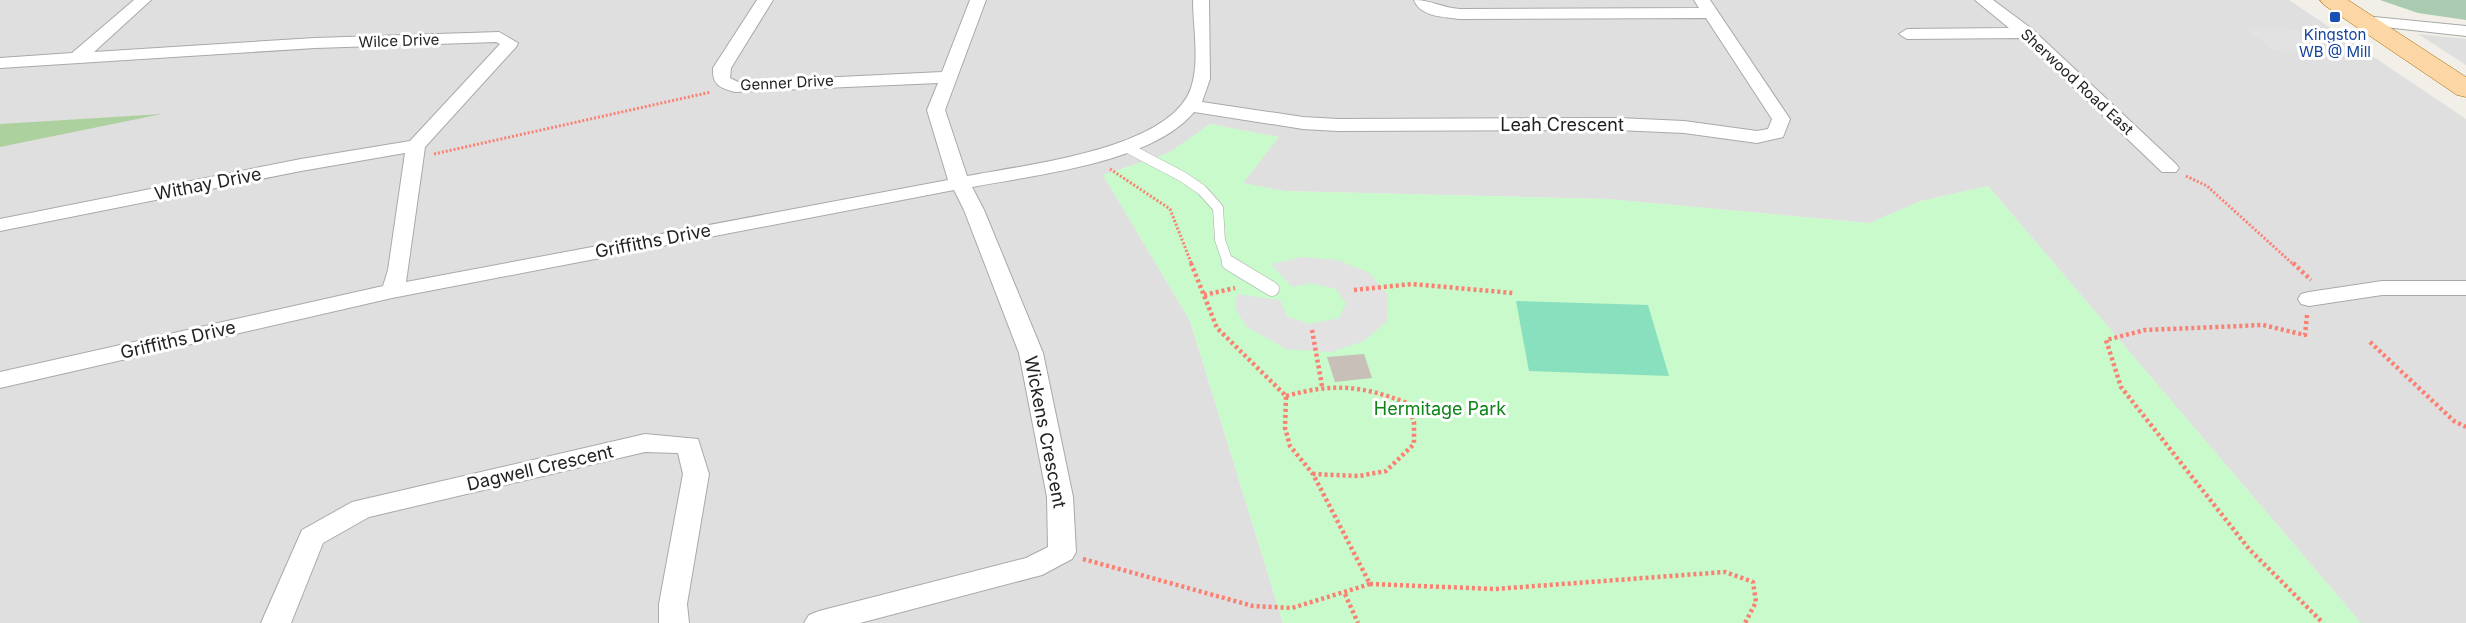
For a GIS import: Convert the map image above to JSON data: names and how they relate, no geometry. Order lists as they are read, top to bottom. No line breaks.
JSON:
{"streets":{"street":["Wilce Drive","Sherwood Road East","Genner Drive","Leah Crescent","Withay Drive","Griffiths Drive","Wickens Crescent","Dagwell Crescent"]},"crossings":[["Wilce Drive","Withay Drive"],["Genner Drive","Wickens Crescent"],["Leah Crescent","Griffiths Drive"],["Griffiths Drive","Wickens Crescent"]],"parks":["Hermitage Park"],"places":{"transit":["Kingston WB @ Mill"]}}
